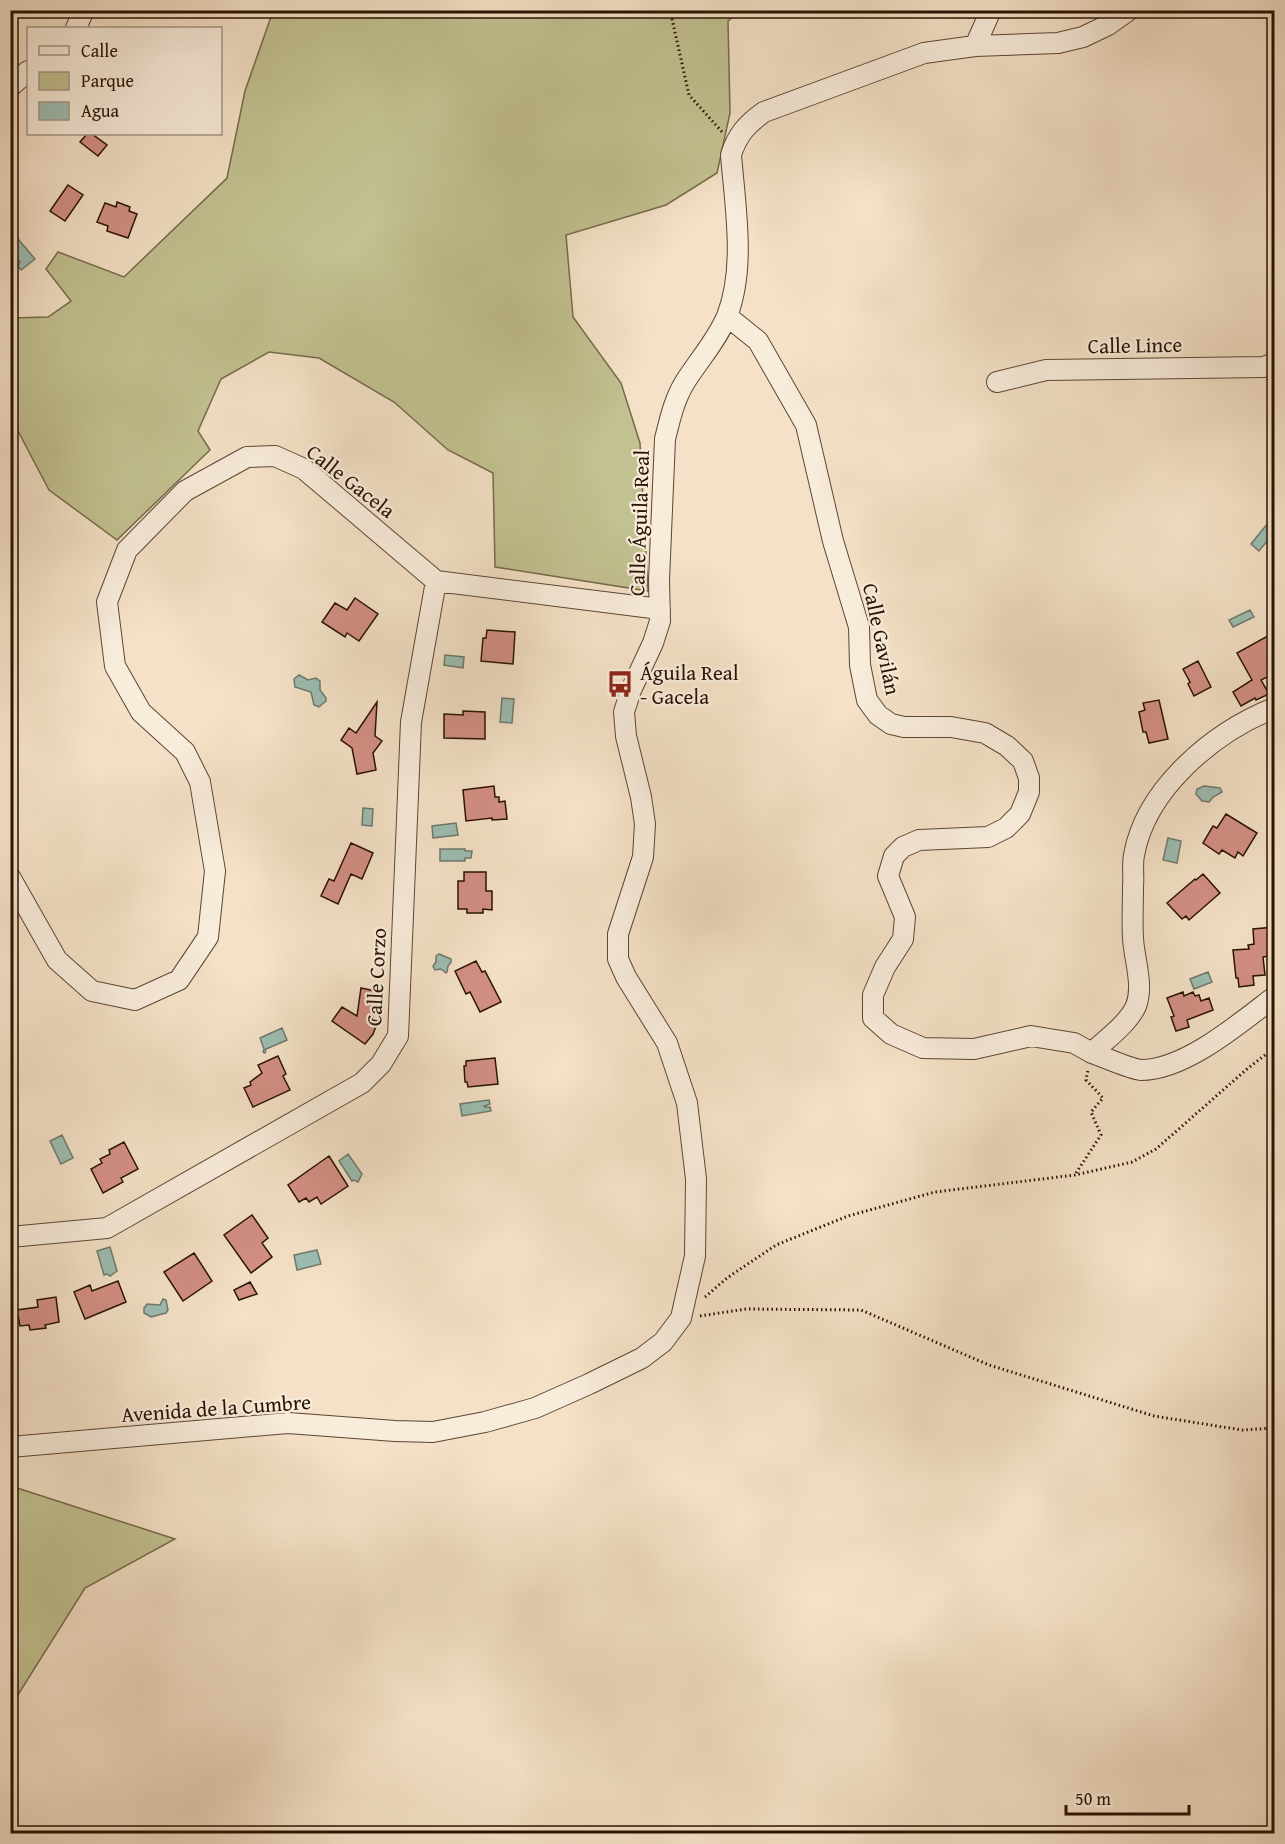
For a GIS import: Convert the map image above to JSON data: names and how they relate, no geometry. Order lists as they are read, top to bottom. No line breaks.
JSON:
{"streets":{"street":["Calle Lince","Calle Gacela","Calle Águila Real","Calle Gavilán","Calle Corzo","Avenida de la Cumbre"]},"crossings":[["Calle Gacela","Calle Corzo"],["Calle Águila Real","Calle Gavilán"],["Calle Águila Real","Avenida de la Cumbre"]],"places":{"bus stop":["Águila Real - Gacela"]},"legend":["Calle","Parque","Agua"],"scale_bar":"50 m"}
